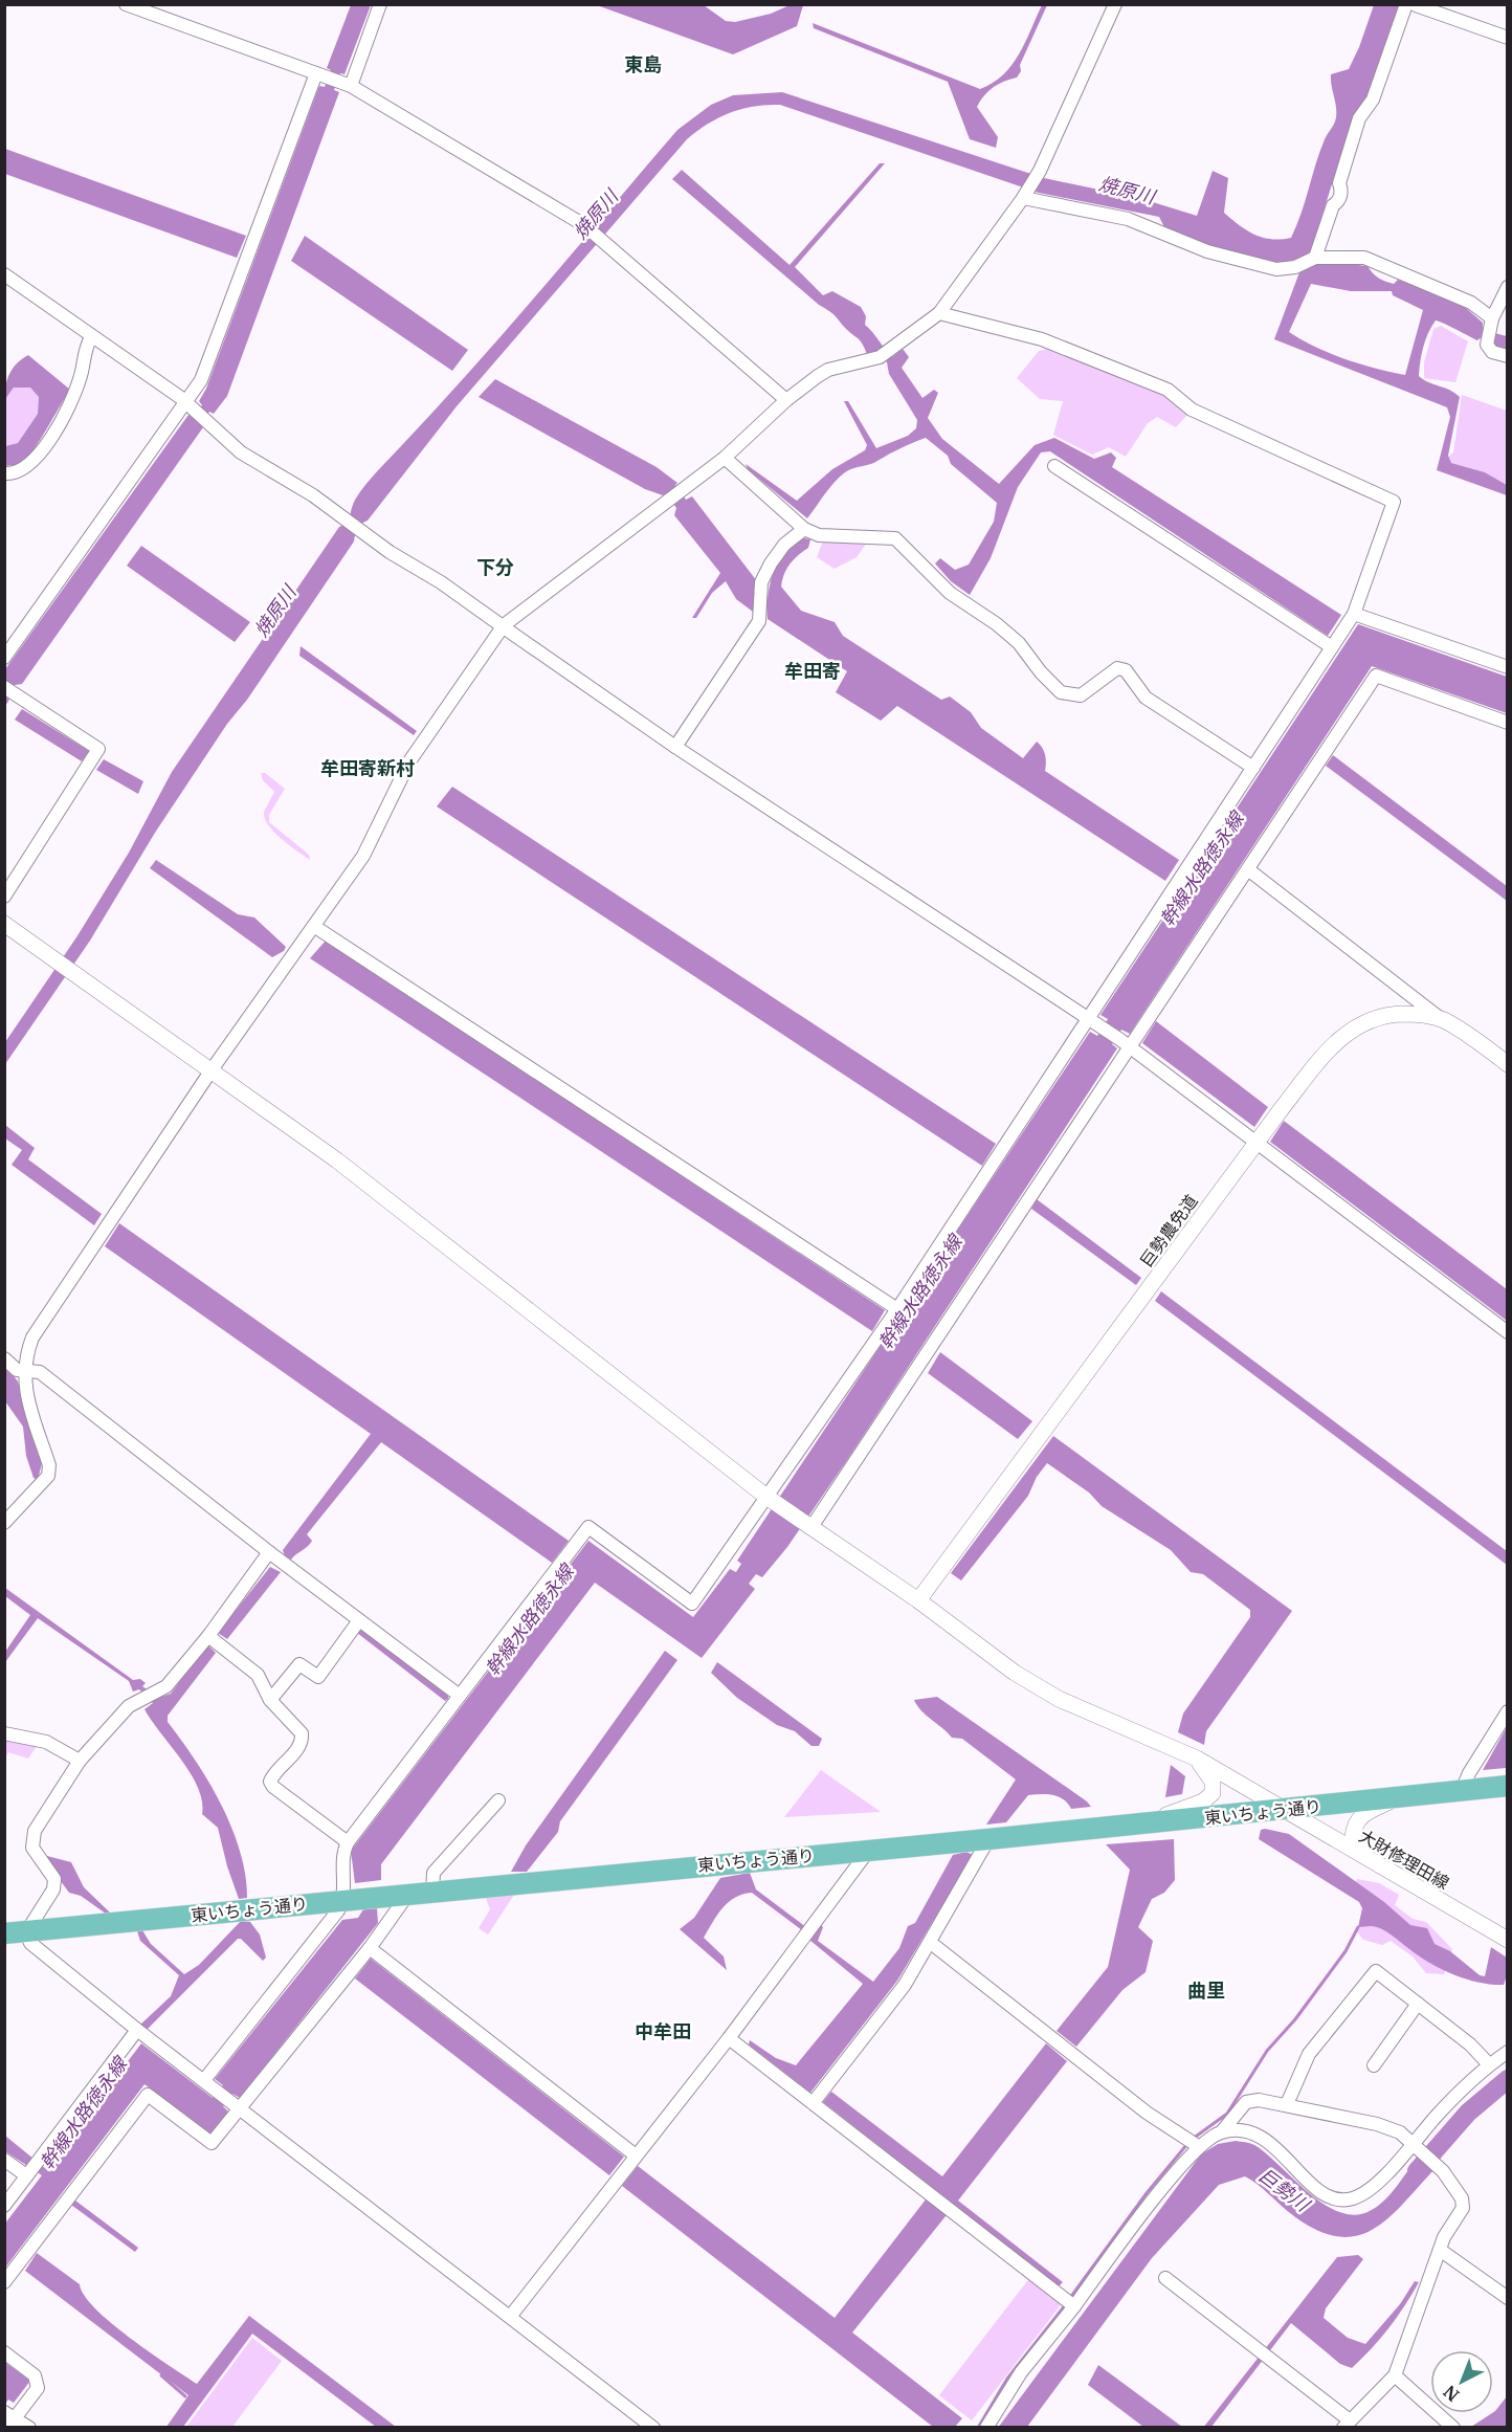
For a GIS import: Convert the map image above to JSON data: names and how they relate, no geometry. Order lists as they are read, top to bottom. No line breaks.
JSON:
{"streets":{"main road":["東いちょう通り"],"street":["巨勢農免道","大財修理田線"]},"crossings":[["巨勢農免道","大財修理田線"],["東いちょう通り","大財修理田線"]],"districts":["東島","下分","牟田寄","牟田寄新村","曲里","中牟田"],"water":["焼原川","幹線水路徳永線","巨勢川"],"north":"bottom left"}
